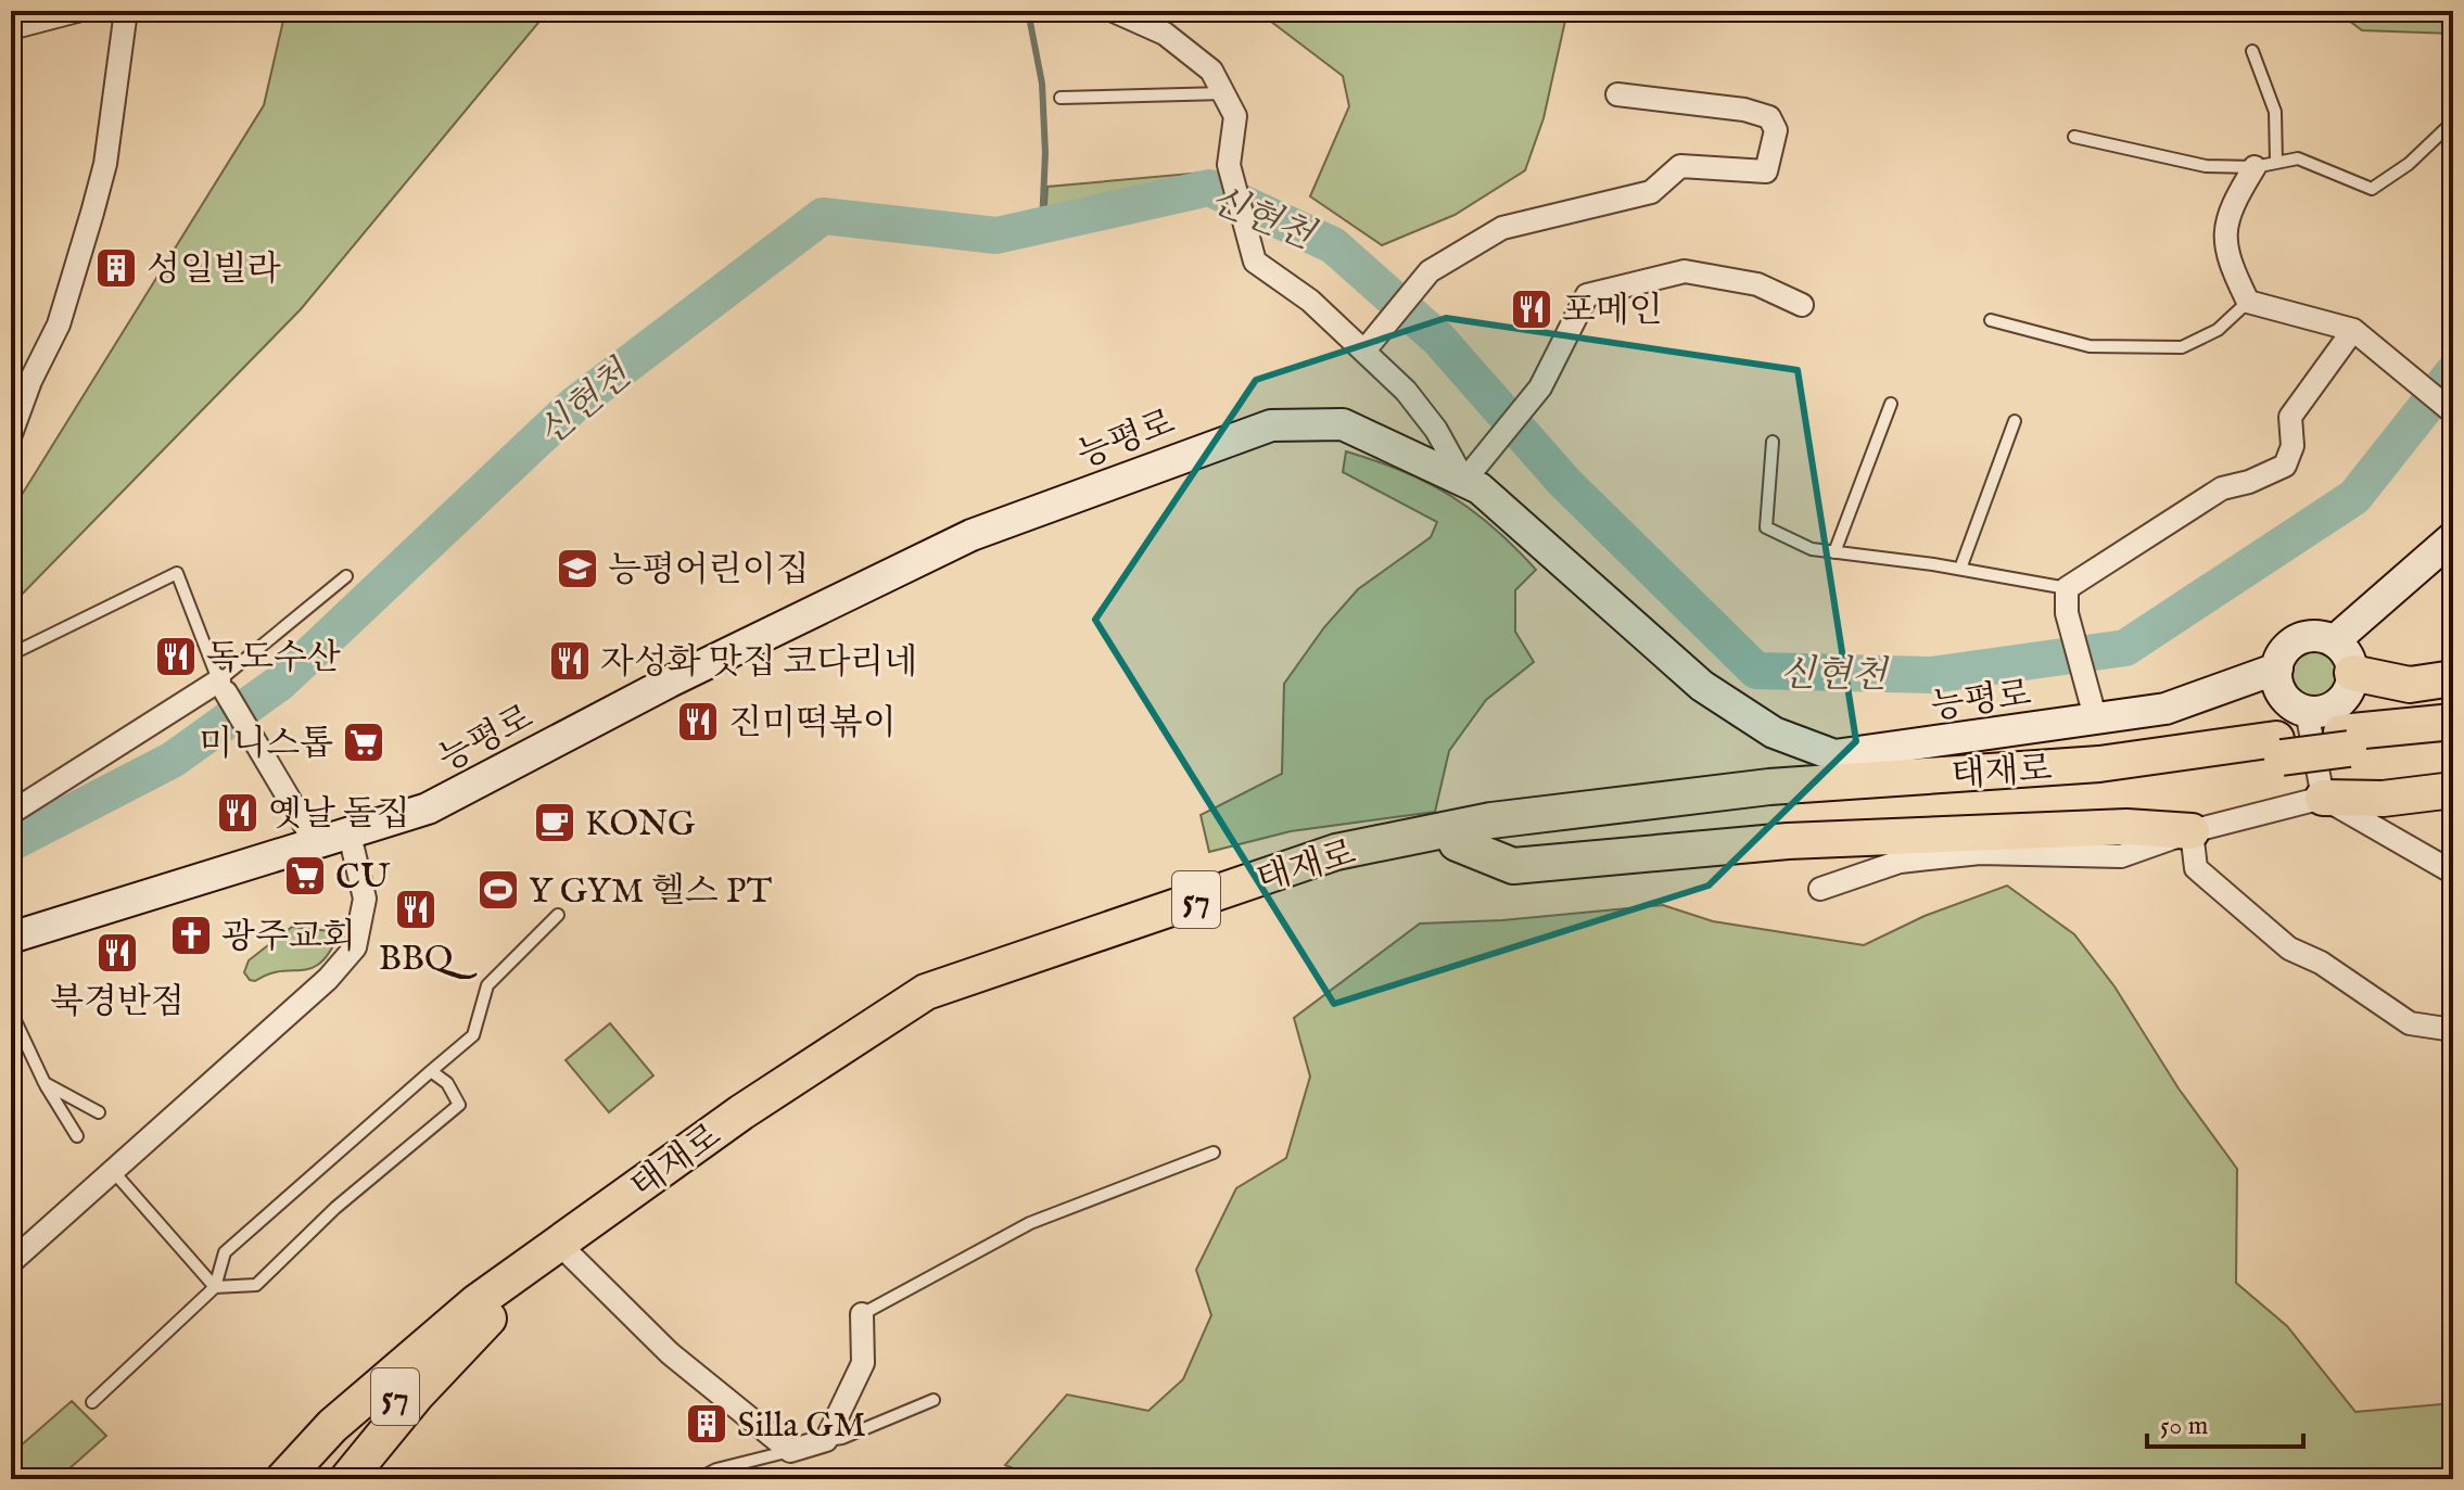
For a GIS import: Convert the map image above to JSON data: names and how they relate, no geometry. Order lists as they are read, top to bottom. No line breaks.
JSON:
{"streets":{"highway":["태재로","57"],"main road":["능평로"]},"crossings":[["능평로","57"],["태재로","57"]],"water":["신현천"],"places":{"building":["성일빌라","Silla GM"],"restaurant":["포메인","독도수산","자성화 맛집 코다리네","진미떡볶이","옛날 돌집","BBQ","북경반점"],"school or university":["능평어린이집"],"supermarket":["미니스톱","CU"],"cafe":["KONG"],"sports":["Y GYM 헬스 PT"],"church":["광주교회"]},"scale_bar":"50 m"}
